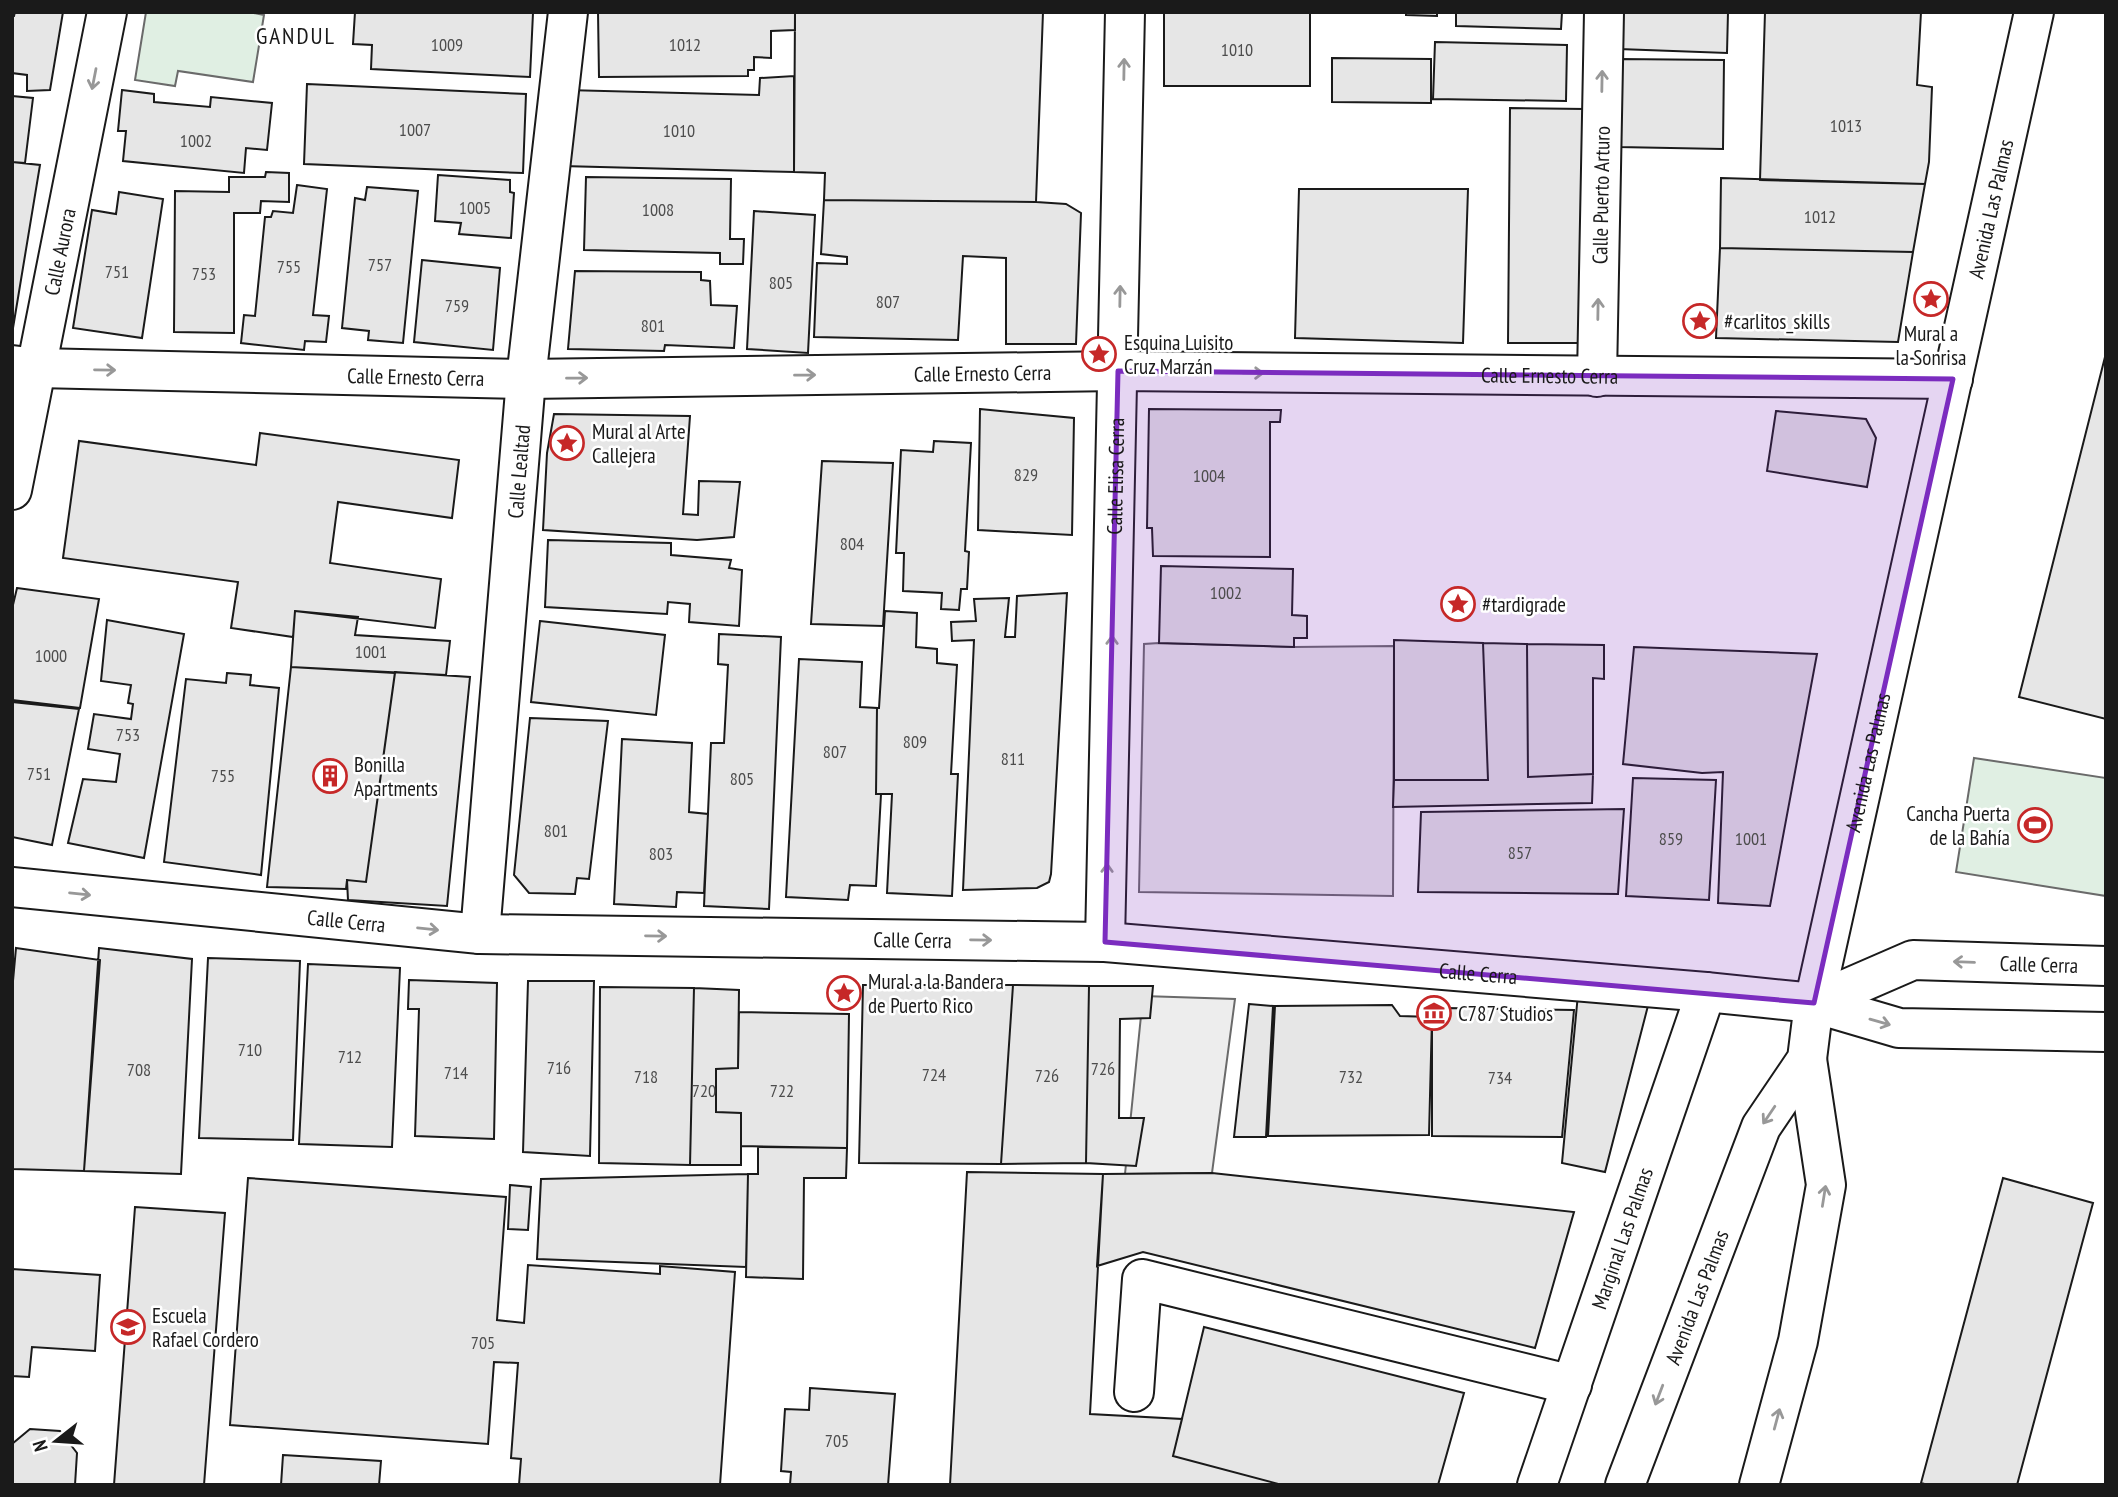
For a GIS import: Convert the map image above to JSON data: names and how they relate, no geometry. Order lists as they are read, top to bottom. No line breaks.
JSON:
{"streets":{"street":["Calle Puerto Arturo","Avenida Las Palmas","Calle Aurora","Calle Ernesto Cerra","Calle Lealtad","Calle Elisa Cerra","Calle Cerra","Marginal Las Palmas"]},"crossings":[["Calle Puerto Arturo","Calle Ernesto Cerra"],["Avenida Las Palmas","Calle Ernesto Cerra"],["Avenida Las Palmas","Calle Cerra"],["Calle Aurora","Calle Ernesto Cerra"],["Calle Ernesto Cerra","Calle Lealtad"],["Calle Ernesto Cerra","Calle Elisa Cerra"],["Calle Lealtad","Calle Cerra"],["Calle Elisa Cerra","Calle Cerra"],["Calle Cerra","Marginal Las Palmas"]],"one_way":["Calle Puerto Arturo","Calle Aurora","Calle Ernesto Cerra","Calle Elisa Cerra"],"districts":["GANDUL"],"places":{"place":["Mural a la Sonrisa","#carlitos_skills","Esquina Luisito Cruz Marzán","Mural al Arte Callejera","#tardigrade","Mural a la Bandera de Puerto Rico"],"building":["Bonilla Apartments"],"sports":["Cancha Puerta de la Bahía"],"museum":["C787 Studios"],"school or university":["Escuela Rafael Cordero"]},"house_numbers":["1009","1012","1010","1013","1007","1010","1002","1005","1008","1012","757","755","751","753","805","807","759","801","829","1004","804","1002","1001","1000","753","809","807","811","751","755","805","801","859","1001","857","803","710","712","716","726","708","714","724","726","718","732","734","720","722","705","705"],"north":"left"}
